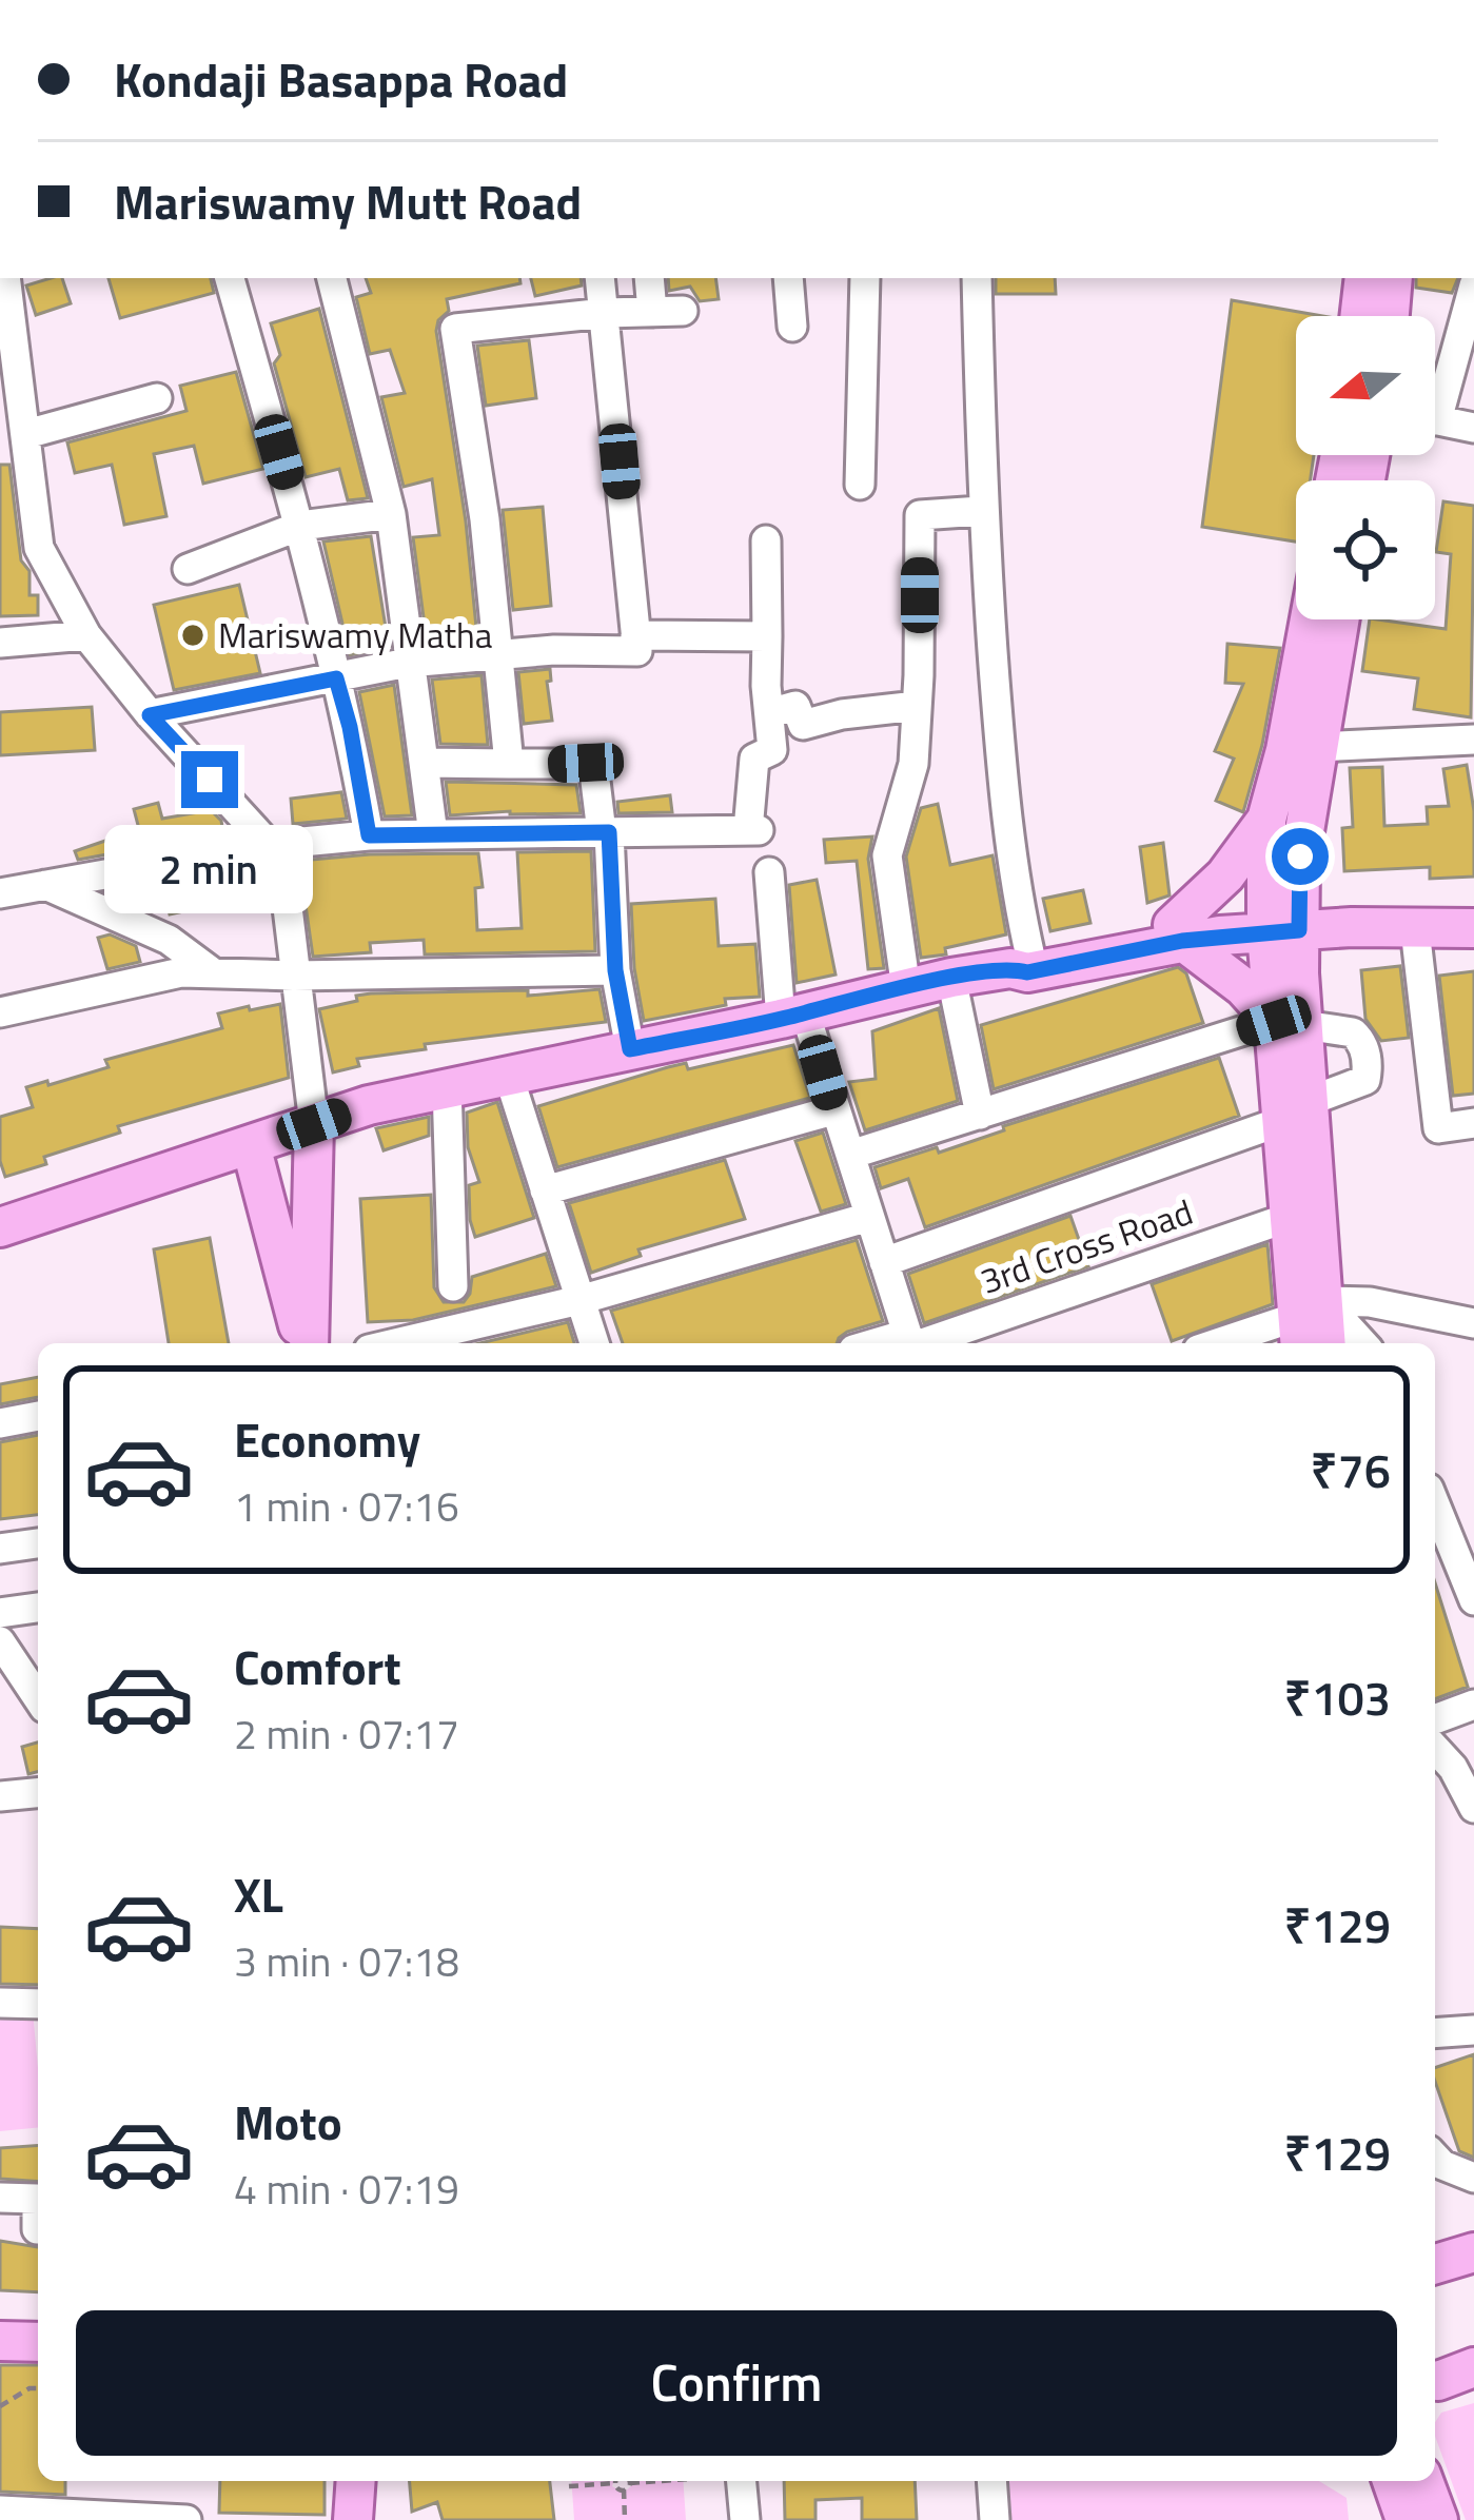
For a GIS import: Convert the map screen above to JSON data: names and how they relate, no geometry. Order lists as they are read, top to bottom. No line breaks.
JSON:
{"streets":{"street":["3rd Cross Road"]},"places":["Mariswamy Matha"],"north":"left","page":{"banner":["Kondaji Basappa Road","Mariswamy Mutt Road"],"bubble":"2 min","list":[{"name":"Economy","note":"1 min · 07:16","value":"₹76"},{"name":"Comfort","note":"2 min · 07:17","value":"₹103"},{"name":"XL","note":"3 min · 07:18","value":"₹129"},{"name":"Moto","note":"4 min · 07:19","value":"₹129"}],"buttons":"Confirm"}}
